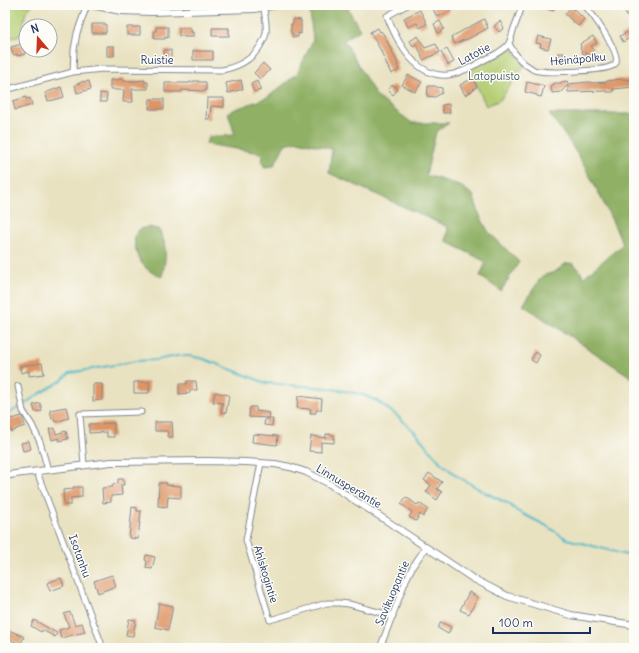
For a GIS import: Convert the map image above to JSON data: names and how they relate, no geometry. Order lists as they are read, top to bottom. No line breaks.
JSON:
{"streets":{"street":["Latotie","Heinäpolku","Ruistie","Linnusperäntie","Isotanhu","Ahlskogintie","Savikuopantie"]},"crossings":[["Latotie","Heinäpolku"],["Linnusperäntie","Isotanhu"],["Linnusperäntie","Ahlskogintie"],["Linnusperäntie","Savikuopantie"],["Ahlskogintie","Savikuopantie"]],"parks":["Latopuisto"],"scale_bar":"100 m","north":"top"}
